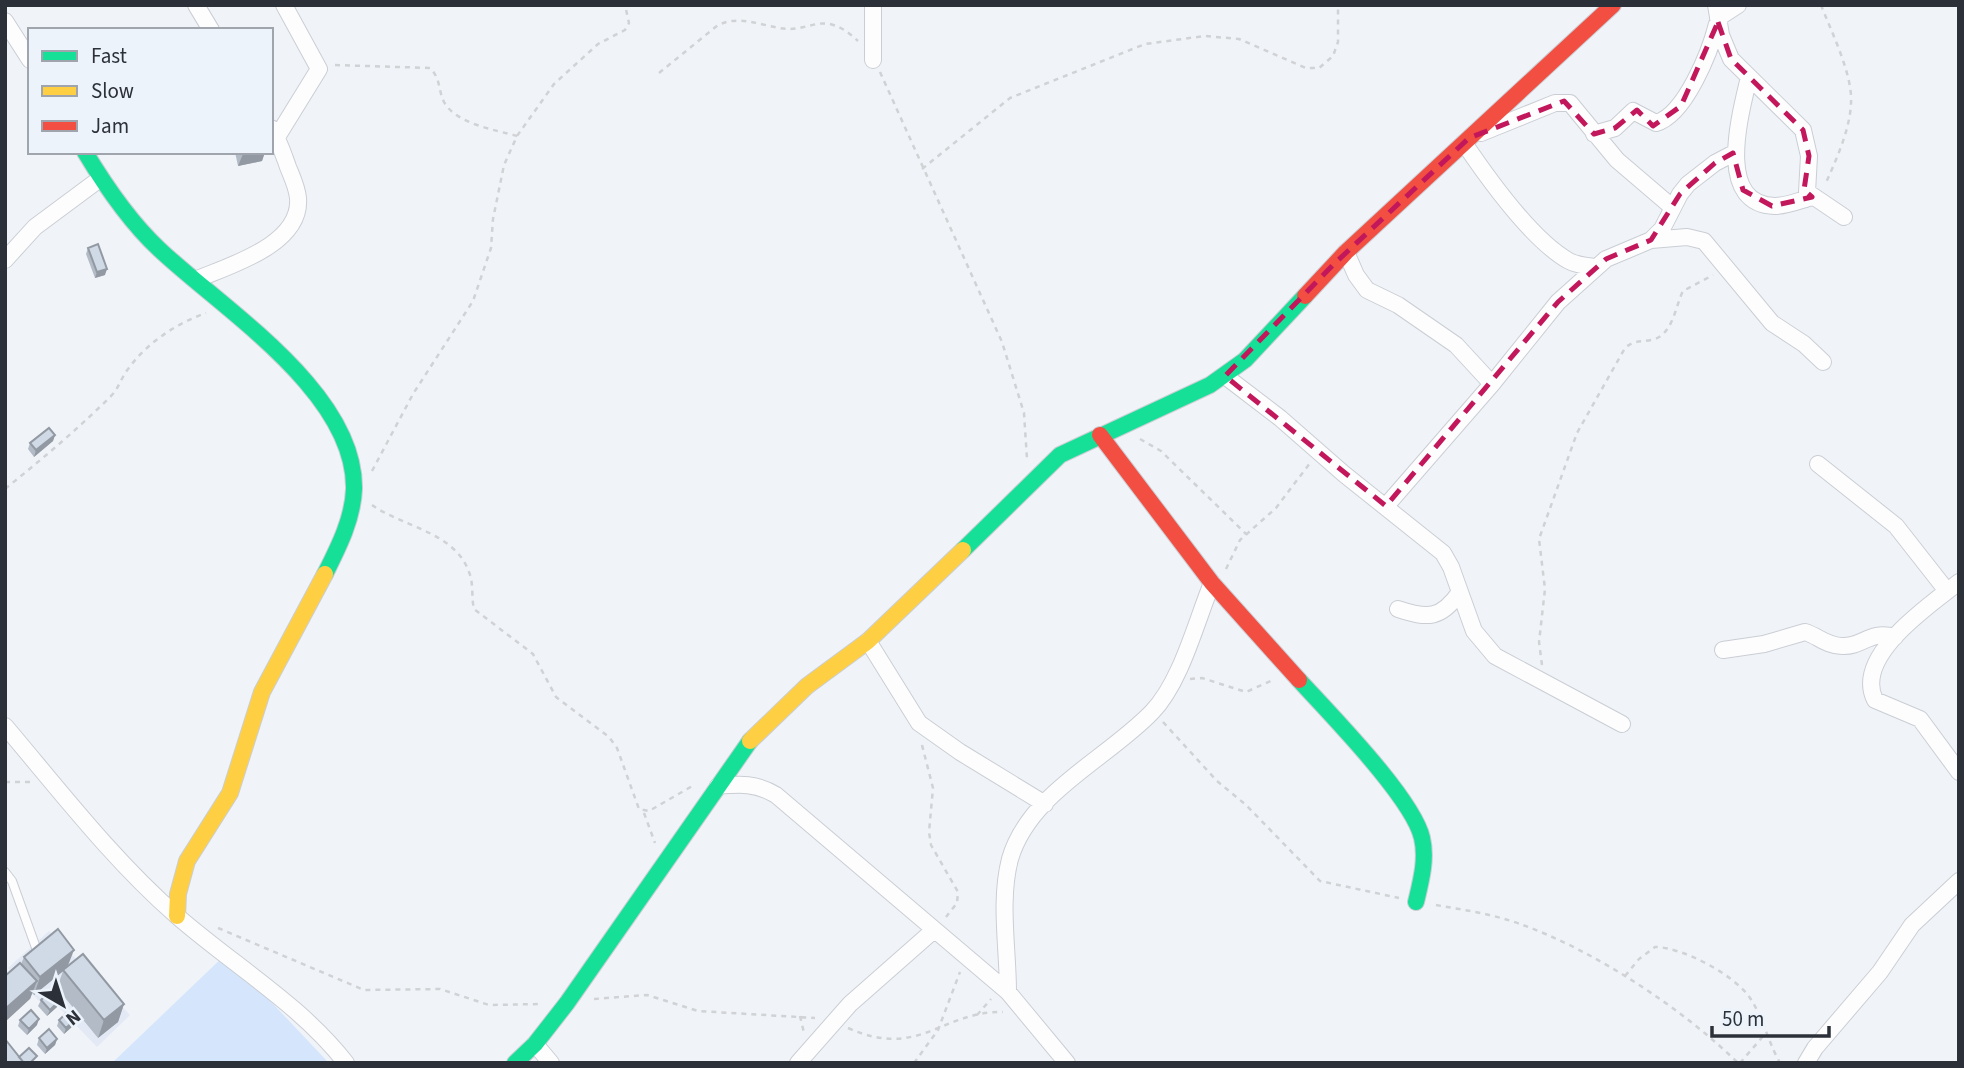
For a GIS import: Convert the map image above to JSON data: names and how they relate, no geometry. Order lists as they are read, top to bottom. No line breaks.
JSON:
{"legend":["Fast","Slow","Jam"],"scale_bar":"50 m","north":"bottom right"}
